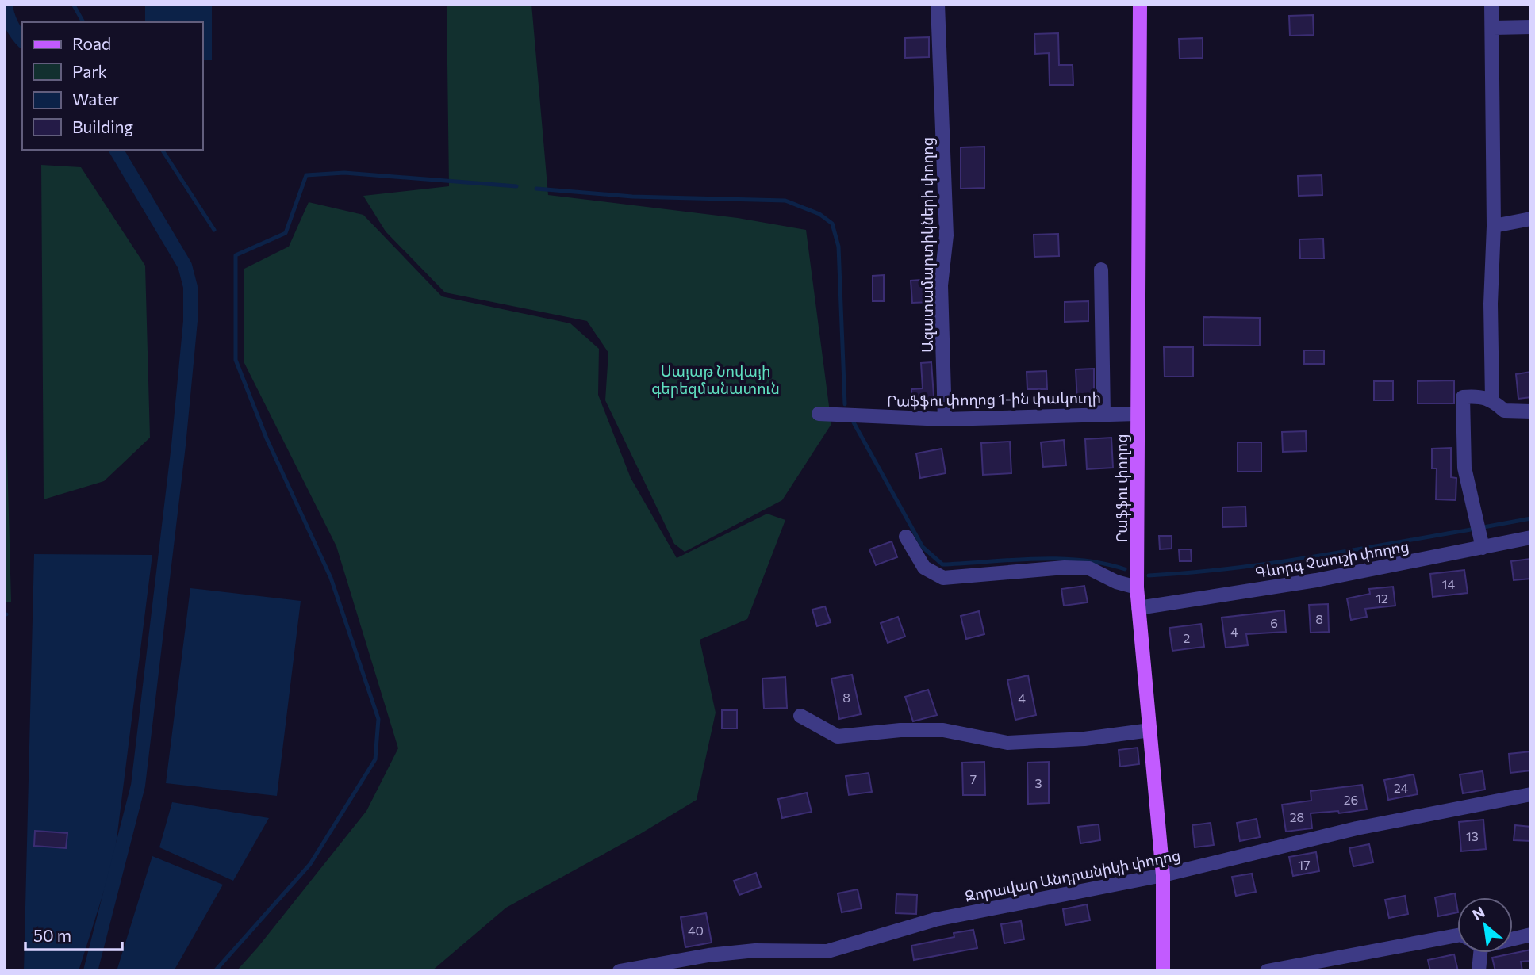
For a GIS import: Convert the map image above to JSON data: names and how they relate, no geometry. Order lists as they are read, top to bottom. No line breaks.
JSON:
{"streets":{"main road":["Րաֆֆու փողոց"],"street":["Ազատամարտիկների փողոց","Րաֆֆու փողոց 1-ին փակուղի","Գևորգ Չաուշի փողոց","Զորավար Անդրանիկի փողոց"]},"crossings":[["Ազատամարտիկների փողոց","Րաֆֆու փողոց 1-ին փակուղի"],["Րաֆֆու փողոց 1-ին փակուղի","Րաֆֆու փողոց"],["Րաֆֆու փողոց","Գևորգ Չաուշի փողոց"],["Րաֆֆու փողոց","Զորավար Անդրանիկի փողոց"]],"parks":["Սայաթ Նովայի գերեզմանատուն"],"house_numbers":["14","12","8","6","4","2","8","4","7","3","24","26","28","13","17","40"],"legend":["Road","Park","Water","Building"],"scale_bar":"50 m","north":"top left"}
